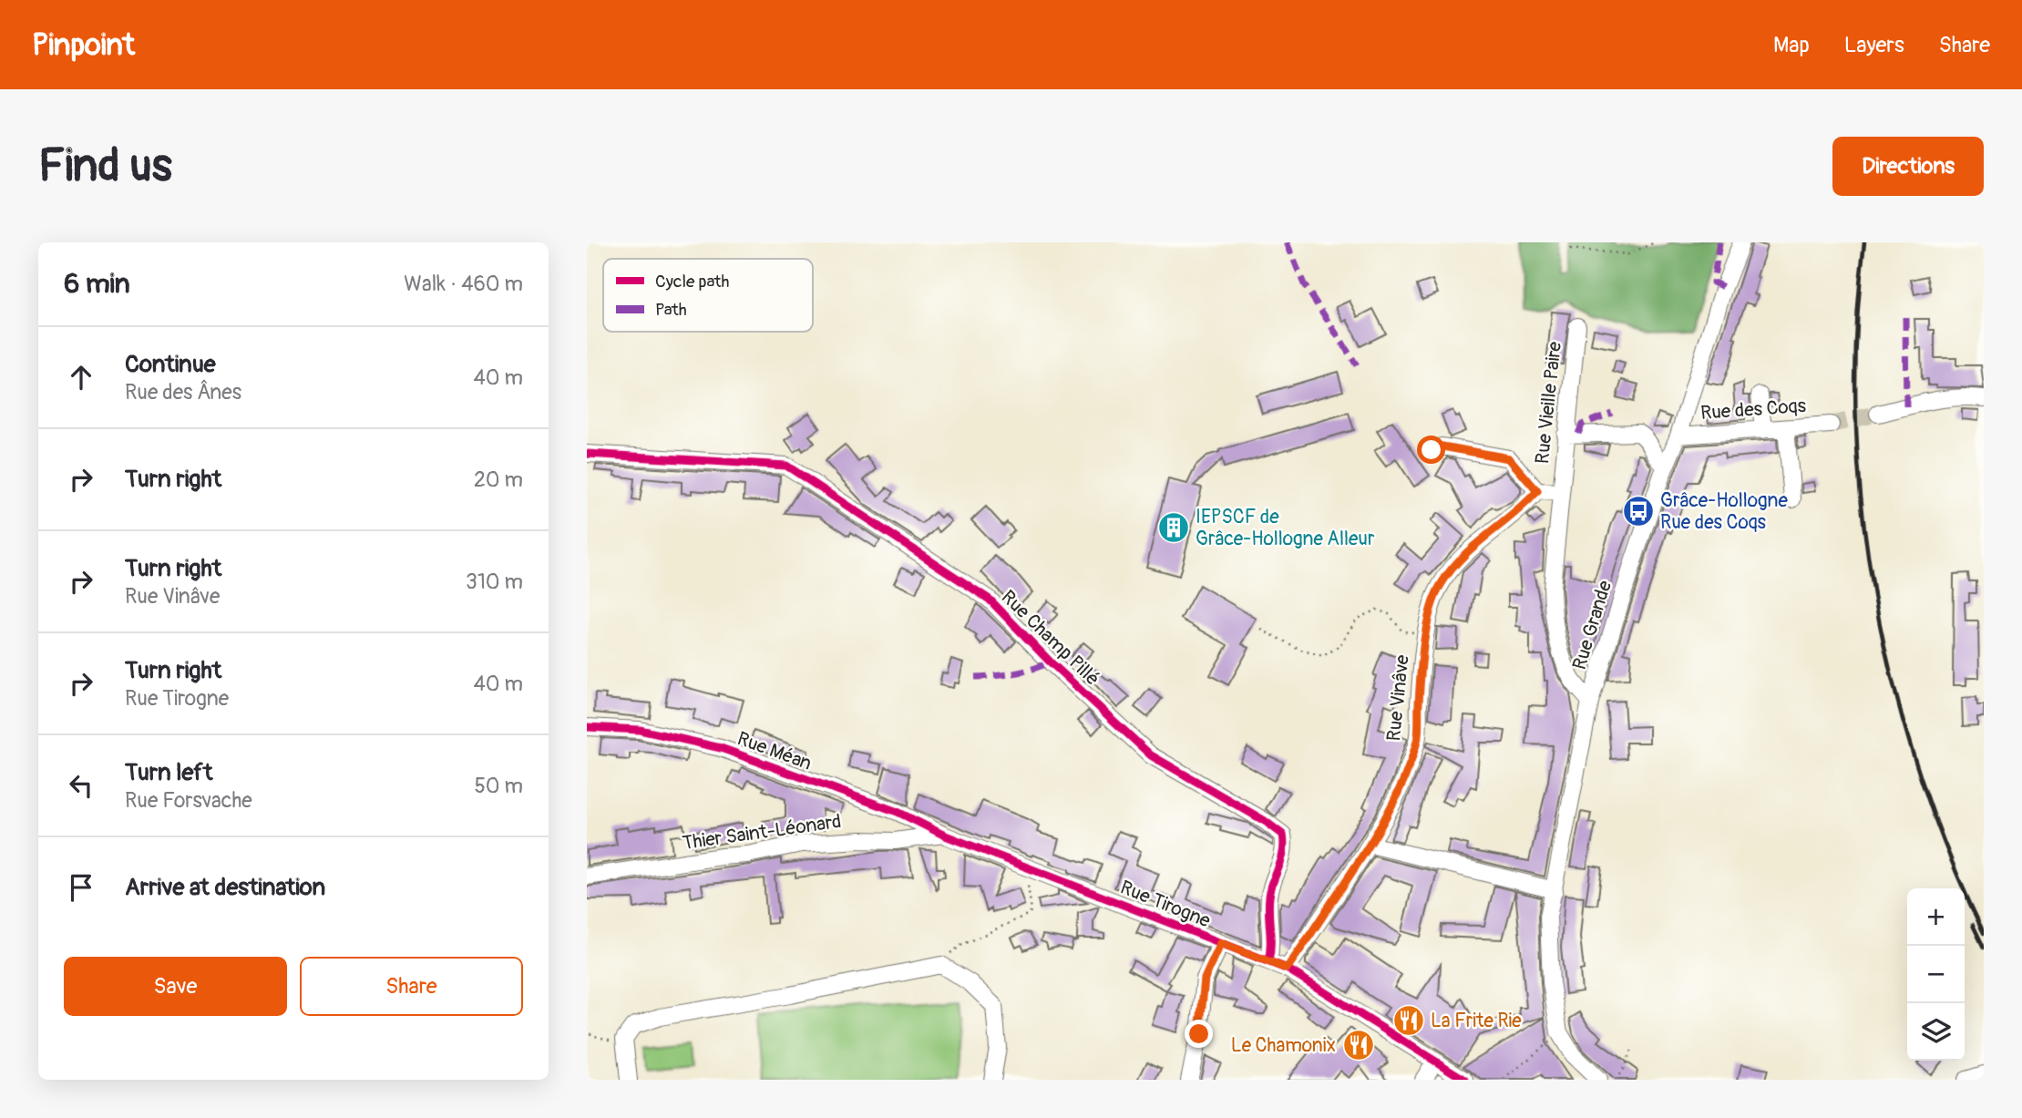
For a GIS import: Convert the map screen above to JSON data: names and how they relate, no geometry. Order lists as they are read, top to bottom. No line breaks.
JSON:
{"streets":{"street":["Rue Vieille Paire","Rue des Coqs","Rue Grande","Rue Champ Pillé","Rue Vinâve","Rue Méan","Thier Saint-Léonard","Rue Tirogne"]},"crossings":[["Rue Vieille Paire","Rue Grande"],["Rue Vieille Paire","Rue Vinâve"],["Rue des Coqs","Rue Grande"],["Rue Champ Pillé","Rue Tirogne"],["Rue Vinâve","Rue Tirogne"],["Rue Méan","Thier Saint-Léonard"],["Rue Méan","Rue Tirogne"],["Thier Saint-Léonard","Rue Tirogne"]],"places":{"bus stop":["Grâce-Hollogne Rue des Coqs"],"building":["IEPSCF de Grâce-Hollogne Alleur"],"restaurant":["La Frite Rie","Le Chamonix"]},"legend":["Cycle path","Path"],"page":{"header":"Pinpoint","nav":["Map","Layers","Share"],"buttons":["Directions",["Save","Share"]],"title":"Find us","heading":["6 min","Walk · 460 m"],"list":[["Continue","Rue des Ânes","40 m"],["Turn right","20 m"],["Turn right","Rue Vinâve","310 m"],["Turn right","Rue Tirogne","40 m"],["Turn left","Rue Forsvache","50 m"],"Arrive at destination"],"map_buttons":["+","−"]}}
